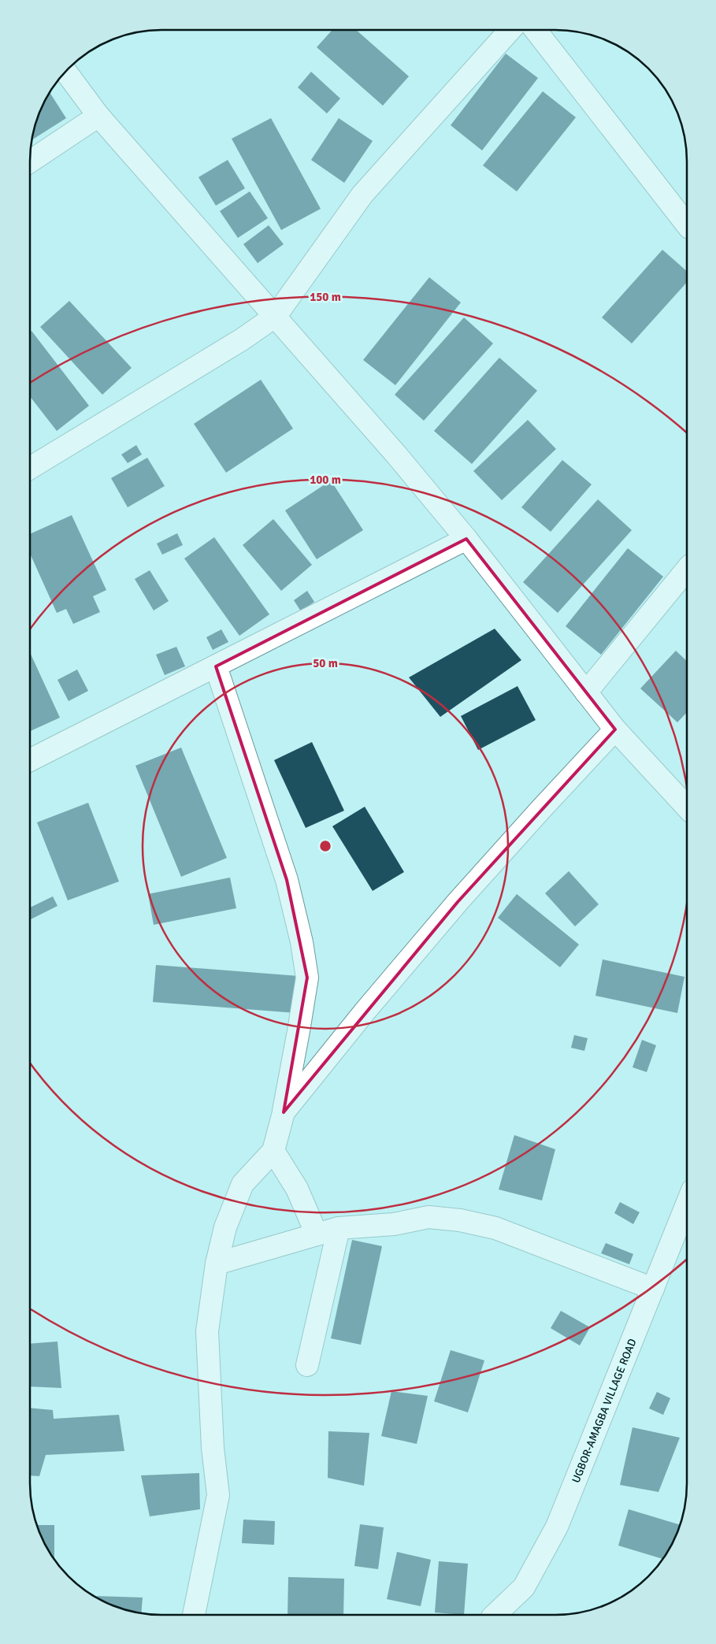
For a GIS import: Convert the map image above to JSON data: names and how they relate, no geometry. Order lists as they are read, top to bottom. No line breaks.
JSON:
{"streets":{"street":["UGBOR-AMAGBA VILLAGE ROAD"]},"rings":["150 m","100 m","50 m"]}
